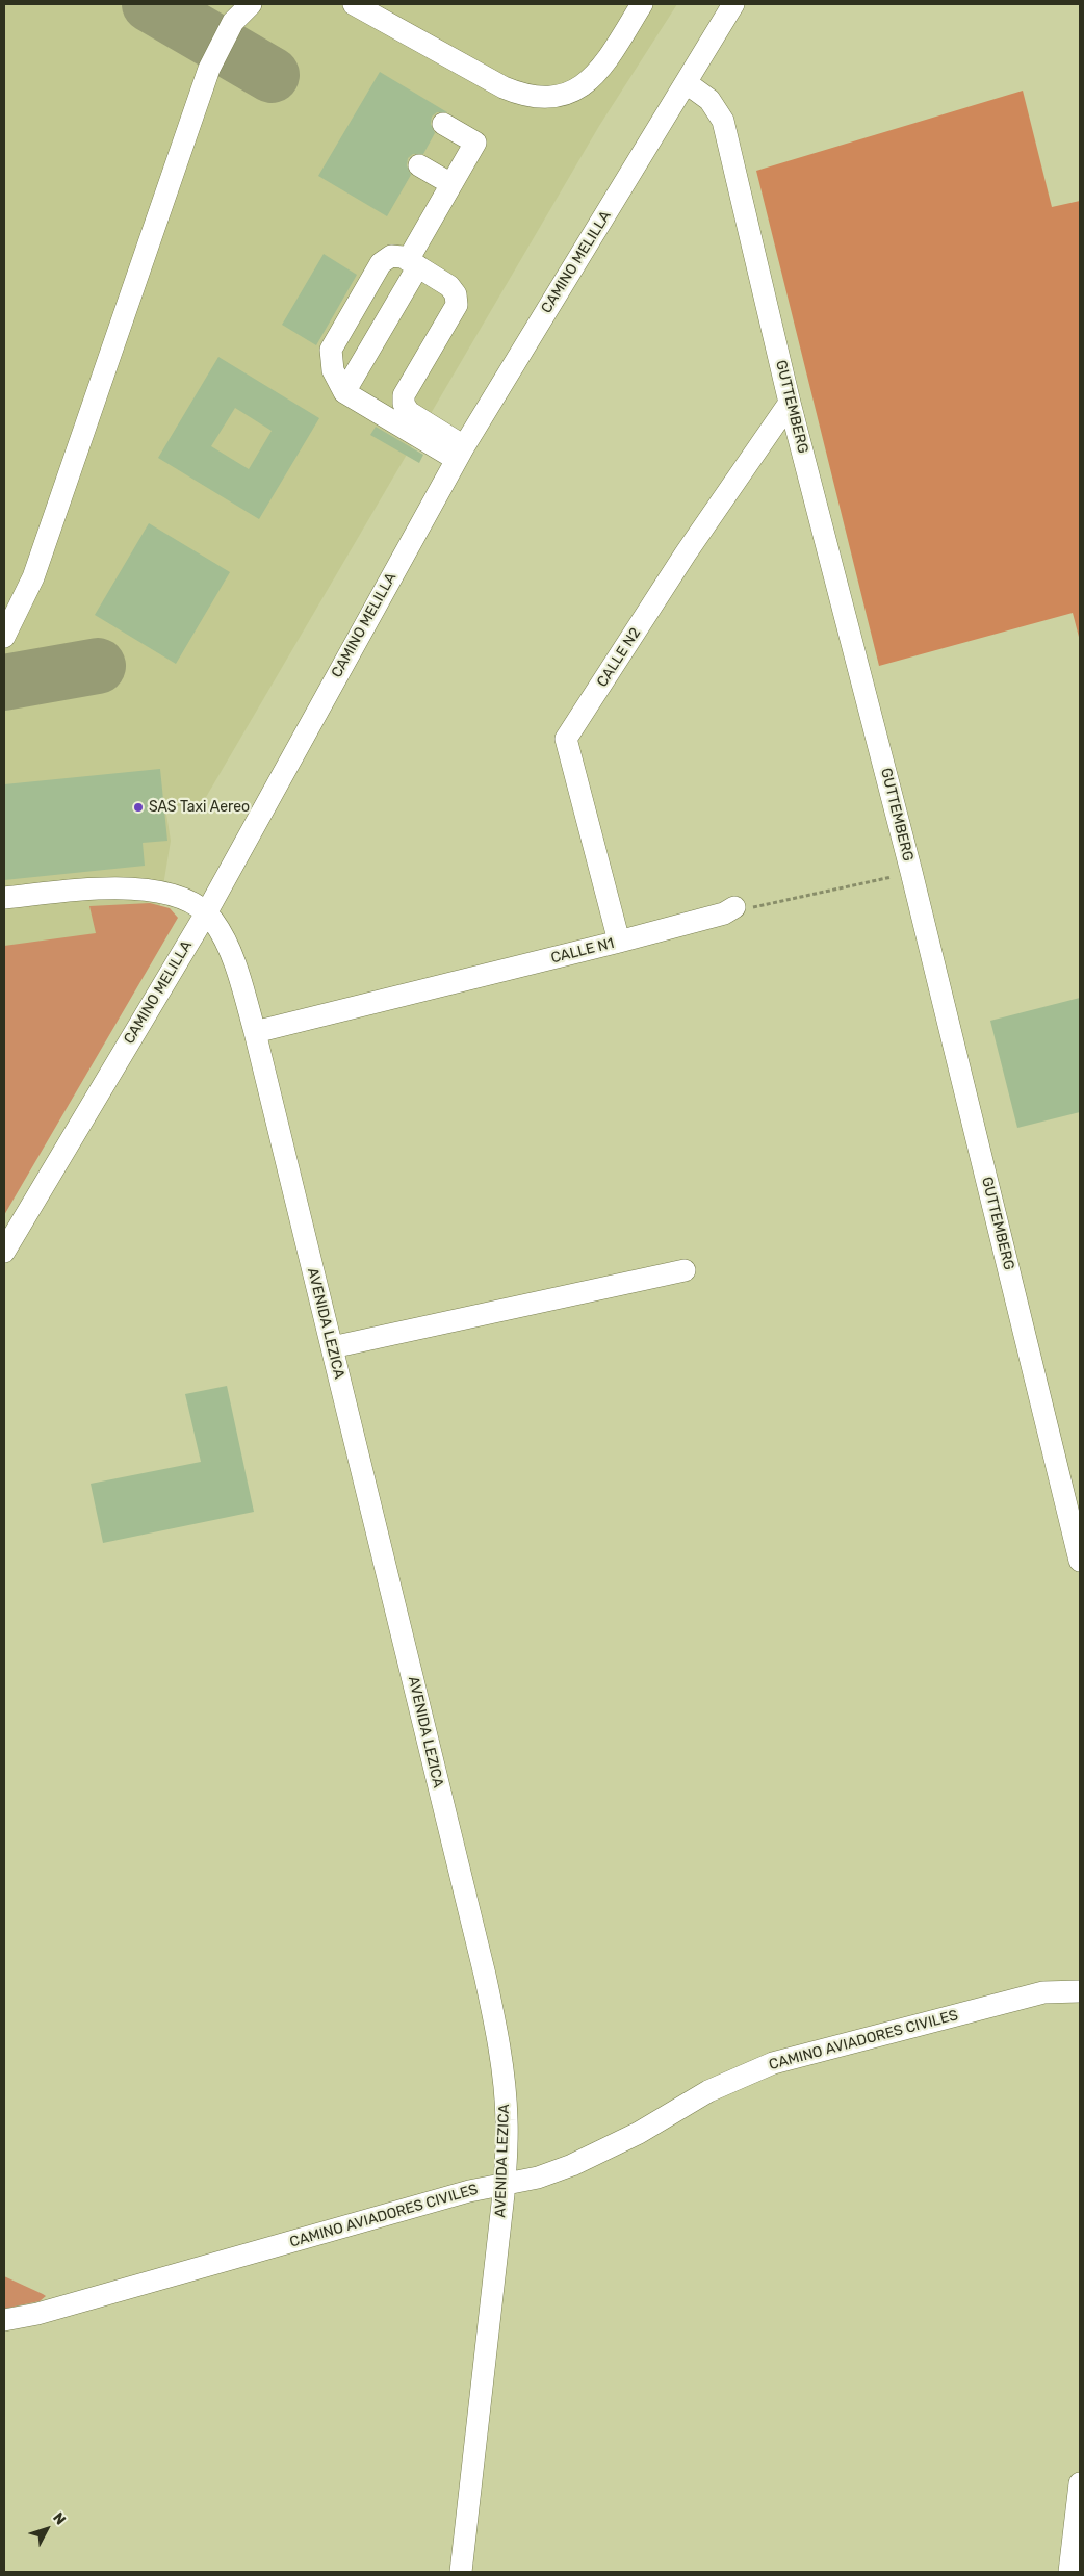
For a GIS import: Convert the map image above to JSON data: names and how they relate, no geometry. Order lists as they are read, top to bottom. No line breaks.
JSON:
{"streets":{"street":["CAMINO MELILLA","GUTTEMBERG","CALLE N2","CALLE N1","AVENIDA LEZICA","CAMINO AVIADORES CIVILES"]},"crossings":[["CAMINO MELILLA","GUTTEMBERG"],["CAMINO MELILLA","AVENIDA LEZICA"],["GUTTEMBERG","CALLE N2"],["CALLE N2","CALLE N1"],["CALLE N1","AVENIDA LEZICA"],["AVENIDA LEZICA","CAMINO AVIADORES CIVILES"]],"places":["SAS Taxi Aereo"],"north":"top right"}
